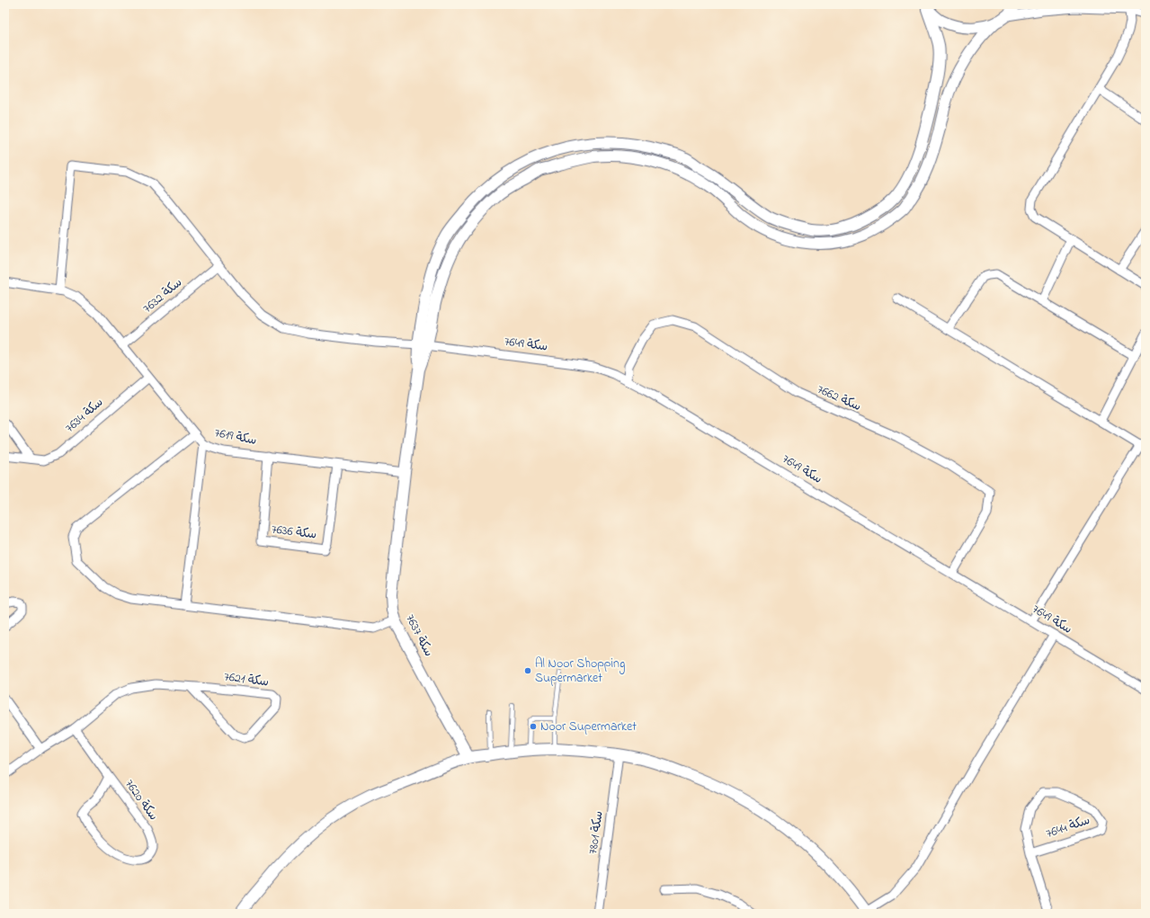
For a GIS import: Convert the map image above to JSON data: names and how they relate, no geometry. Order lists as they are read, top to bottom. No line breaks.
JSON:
{"streets":{"street":["سكة 7632","سكة 7649","سكة 7662","سكة 7634","سكة 7619","سكة 7636","سكة 7637","سكة 7621","سكة 7620","سكة 7644","سكة 7801"]},"crossings":[["سكة 7632","سكة 7649"],["سكة 7632","سكة 7619"],["سكة 7649","سكة 7662"],["سكة 7649","سكة 7619"],["سكة 7634","سكة 7619"],["سكة 7619","سكة 7636"],["سكة 7619","سكة 7637"],["سكة 7621","سكة 7620"]],"places":["Al Noor Shopping Supermarket","Noor Supermarket"]}
